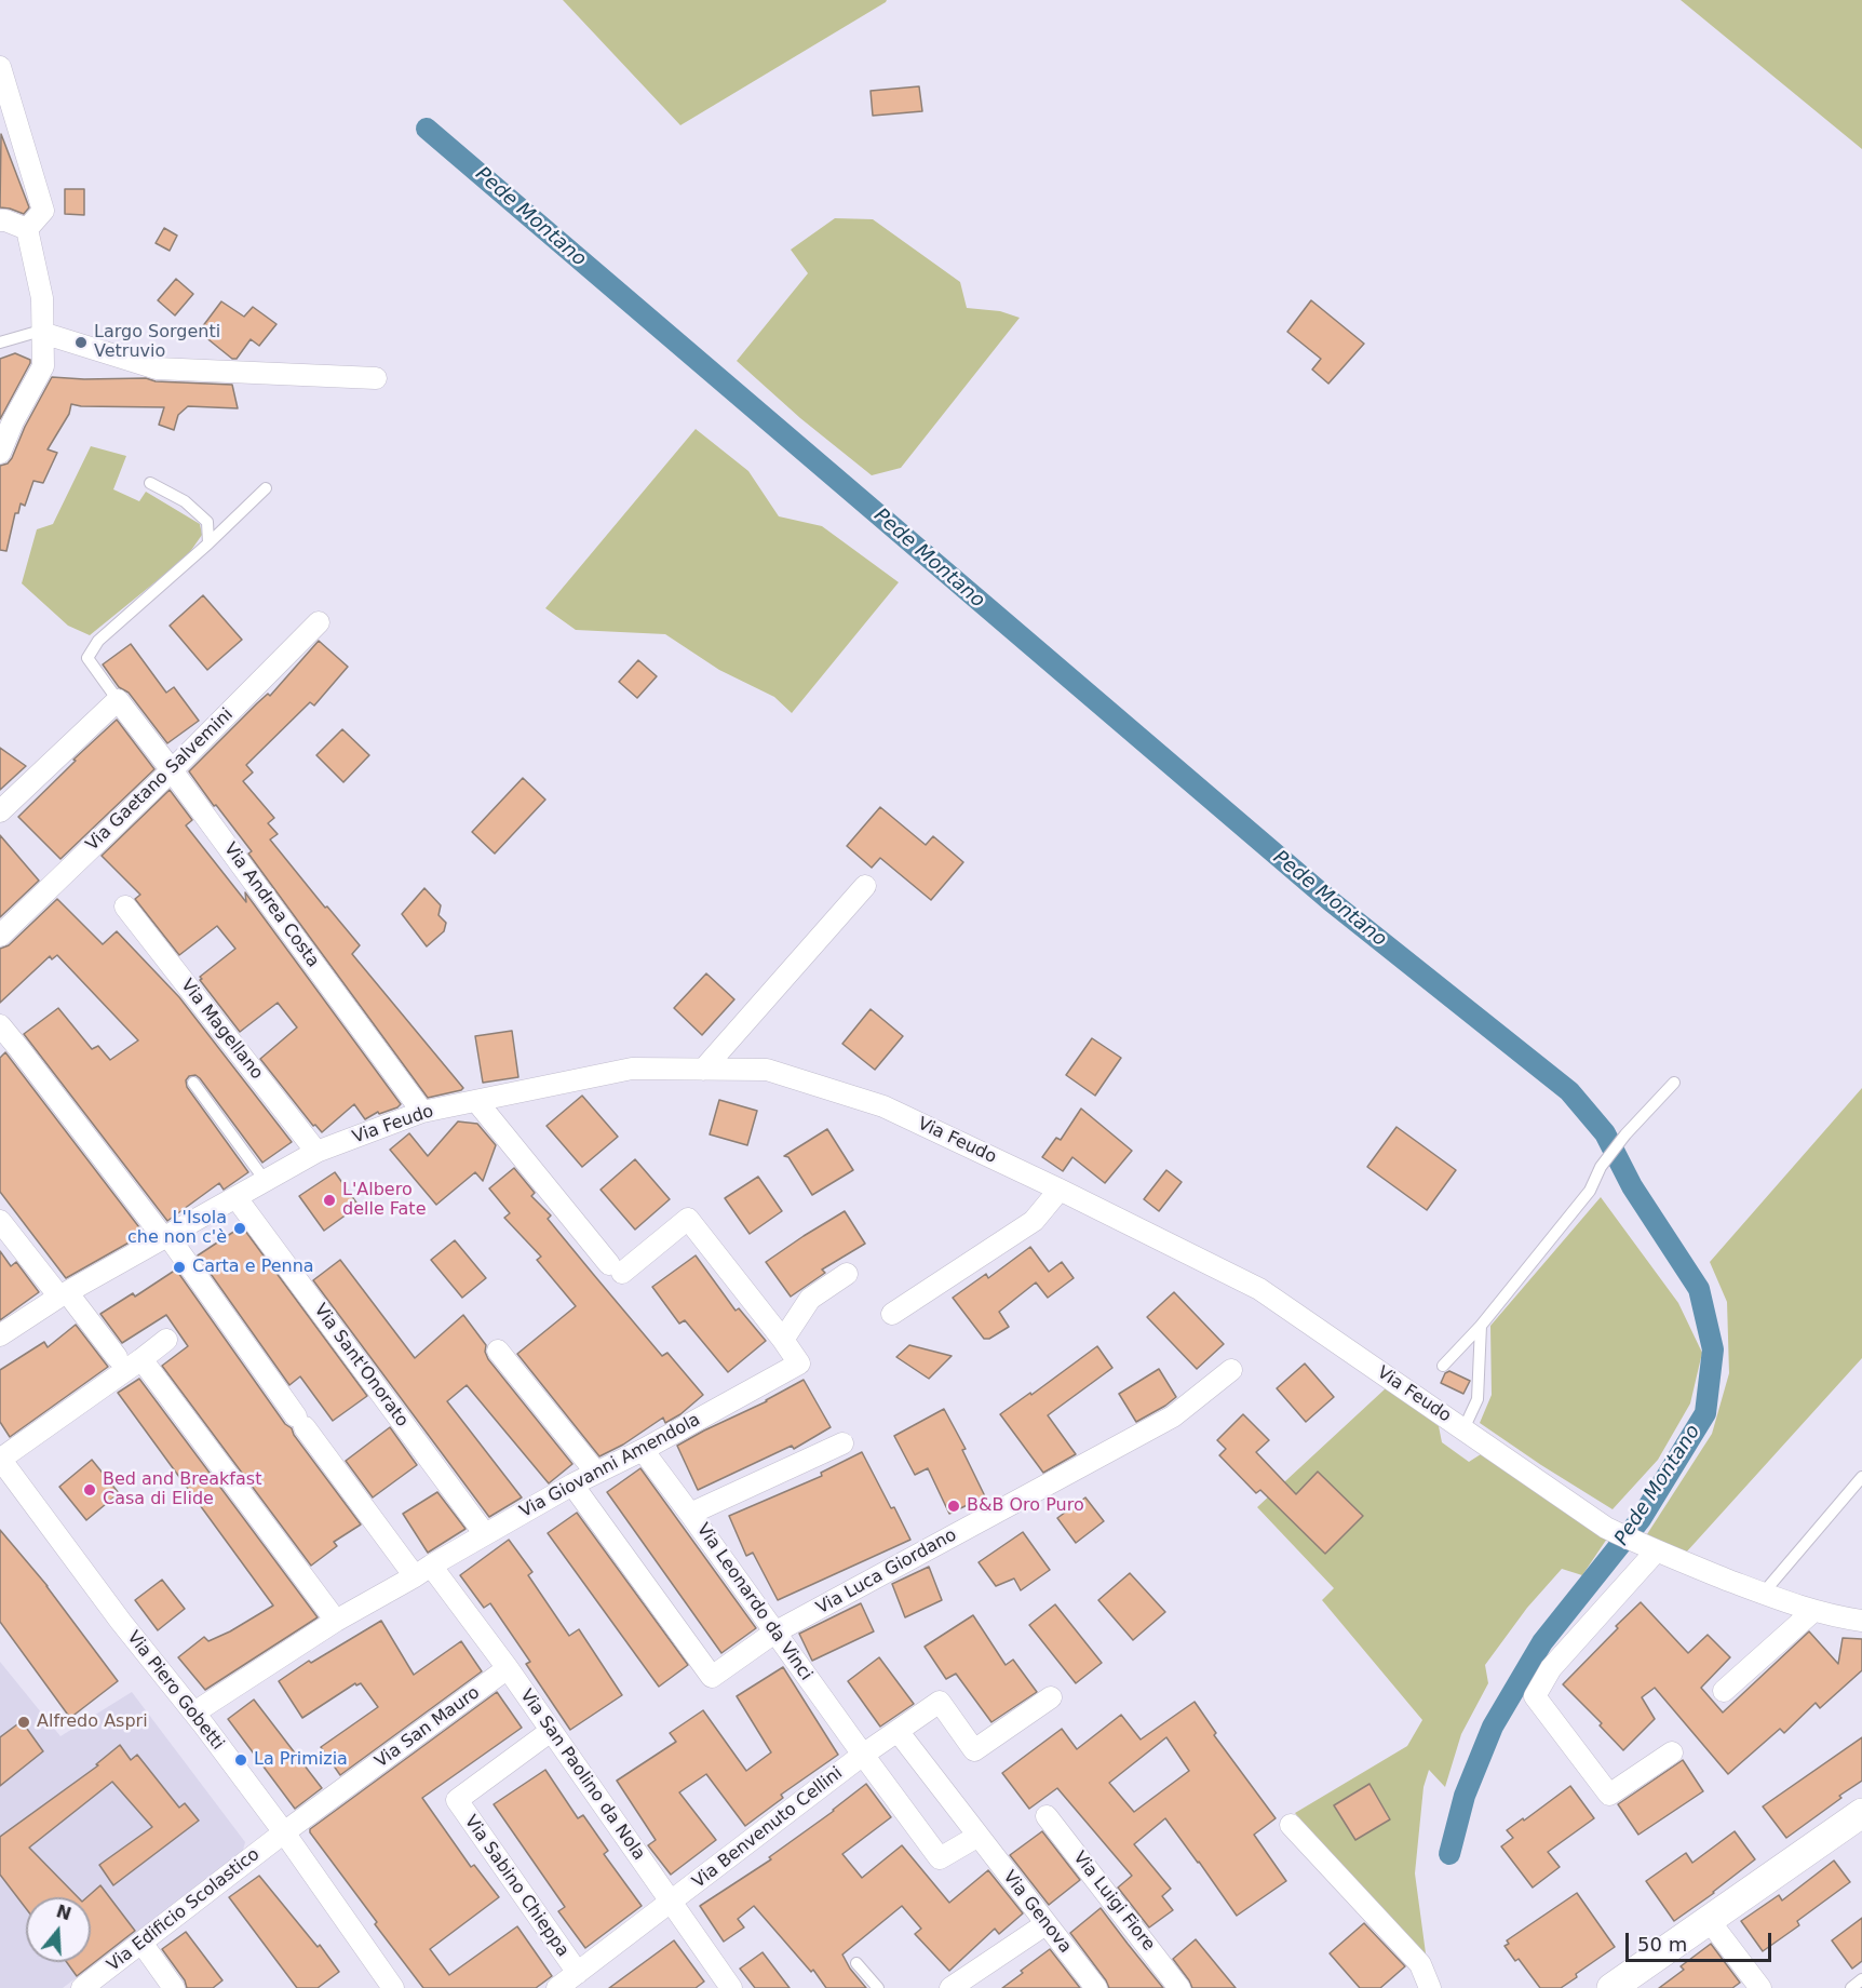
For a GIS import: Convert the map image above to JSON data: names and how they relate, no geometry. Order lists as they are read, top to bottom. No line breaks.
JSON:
{"streets":{"street":["Via Gaetano Salvemini","Via Andrea Costa","Via Magellano","Via Feudo","Via Sant'Onorato","Via Giovanni Amendola","Via Luca Giordano","Via Leonardo da Vinci","Via Piero Gobetti","Via San Mauro","Via San Paolino da Nola","Via Benvenuto Cellini","Via Sabino Chieppa","Via Luigi Fiore","Via Edificio Scolastico","Via Genova"]},"crossings":[["Via Gaetano Salvemini","Via Andrea Costa"],["Via Andrea Costa","Via Feudo"],["Via Magellano","Via Feudo"],["Via Feudo","Via Sant'Onorato"],["Via Feudo","Via Giovanni Amendola"],["Via Feudo","Via San Paolino da Nola"],["Via Sant'Onorato","Via Giovanni Amendola"],["Via Giovanni Amendola","Via Luca Giordano"],["Via Giovanni Amendola","Via Leonardo da Vinci"],["Via Giovanni Amendola","Via Piero Gobetti"],["Via Giovanni Amendola","Via San Paolino da Nola"],["Via Luca Giordano","Via Leonardo da Vinci"],["Via Leonardo da Vinci","Via Benvenuto Cellini"],["Via Leonardo da Vinci","Via Genova"],["Via Piero Gobetti","Via San Mauro"],["Via Piero Gobetti","Via Edificio Scolastico"],["Via San Mauro","Via San Paolino da Nola"],["Via San Mauro","Via Edificio Scolastico"],["Via San Paolino da Nola","Via Benvenuto Cellini"],["Via San Paolino da Nola","Via Sabino Chieppa"],["Via Benvenuto Cellini","Via Sabino Chieppa"],["Via Benvenuto Cellini","Via Genova"]],"water":["Pede Montano"],"places":["Largo Sorgenti Vetruvio","L'Albero delle Fate","L'Isola che non c'è","Carta e Penna","Bed and Breakfast Casa di Elide","B&B Oro Puro","Alfredo Aspri","La Primizia"],"scale_bar":"50 m","north":"top"}
